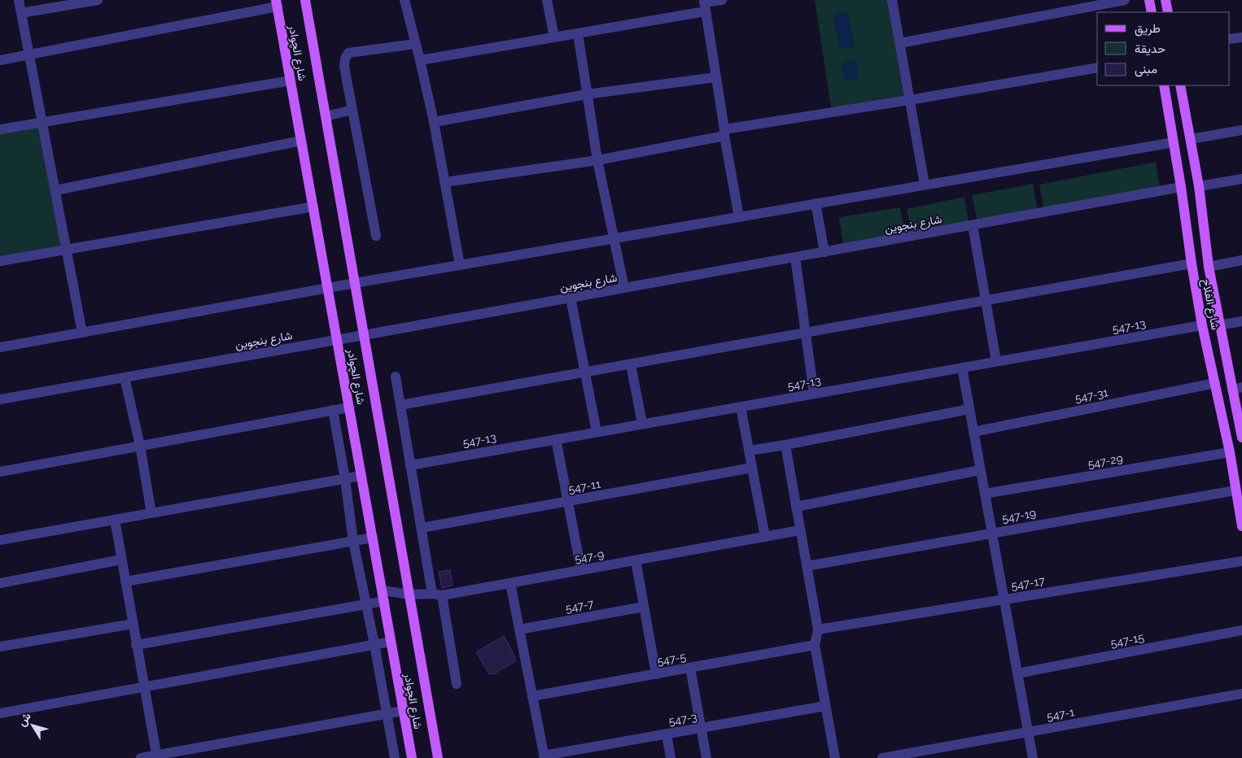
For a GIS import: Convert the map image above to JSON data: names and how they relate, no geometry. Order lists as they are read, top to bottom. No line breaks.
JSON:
{"streets":{"main road":["شارع الچوادر","شارع الفلاح"],"street":["شارع بنجوين","547-13","547-31","547-29","547-11","547-19","547-9","547-17","547-7","547-15","547-5","547-1","547-3"]},"crossings":[["شارع الچوادر","شارع بنجوين"],["شارع الچوادر","547-9"],["شارع بنجوين","شارع الفلاح"],["شارع الفلاح","547-13"],["شارع الفلاح","547-31"],["شارع الفلاح","547-29"],["شارع الفلاح","547-19"]],"legend":["طريق","حديقة","مبنى"],"north":"top left"}
